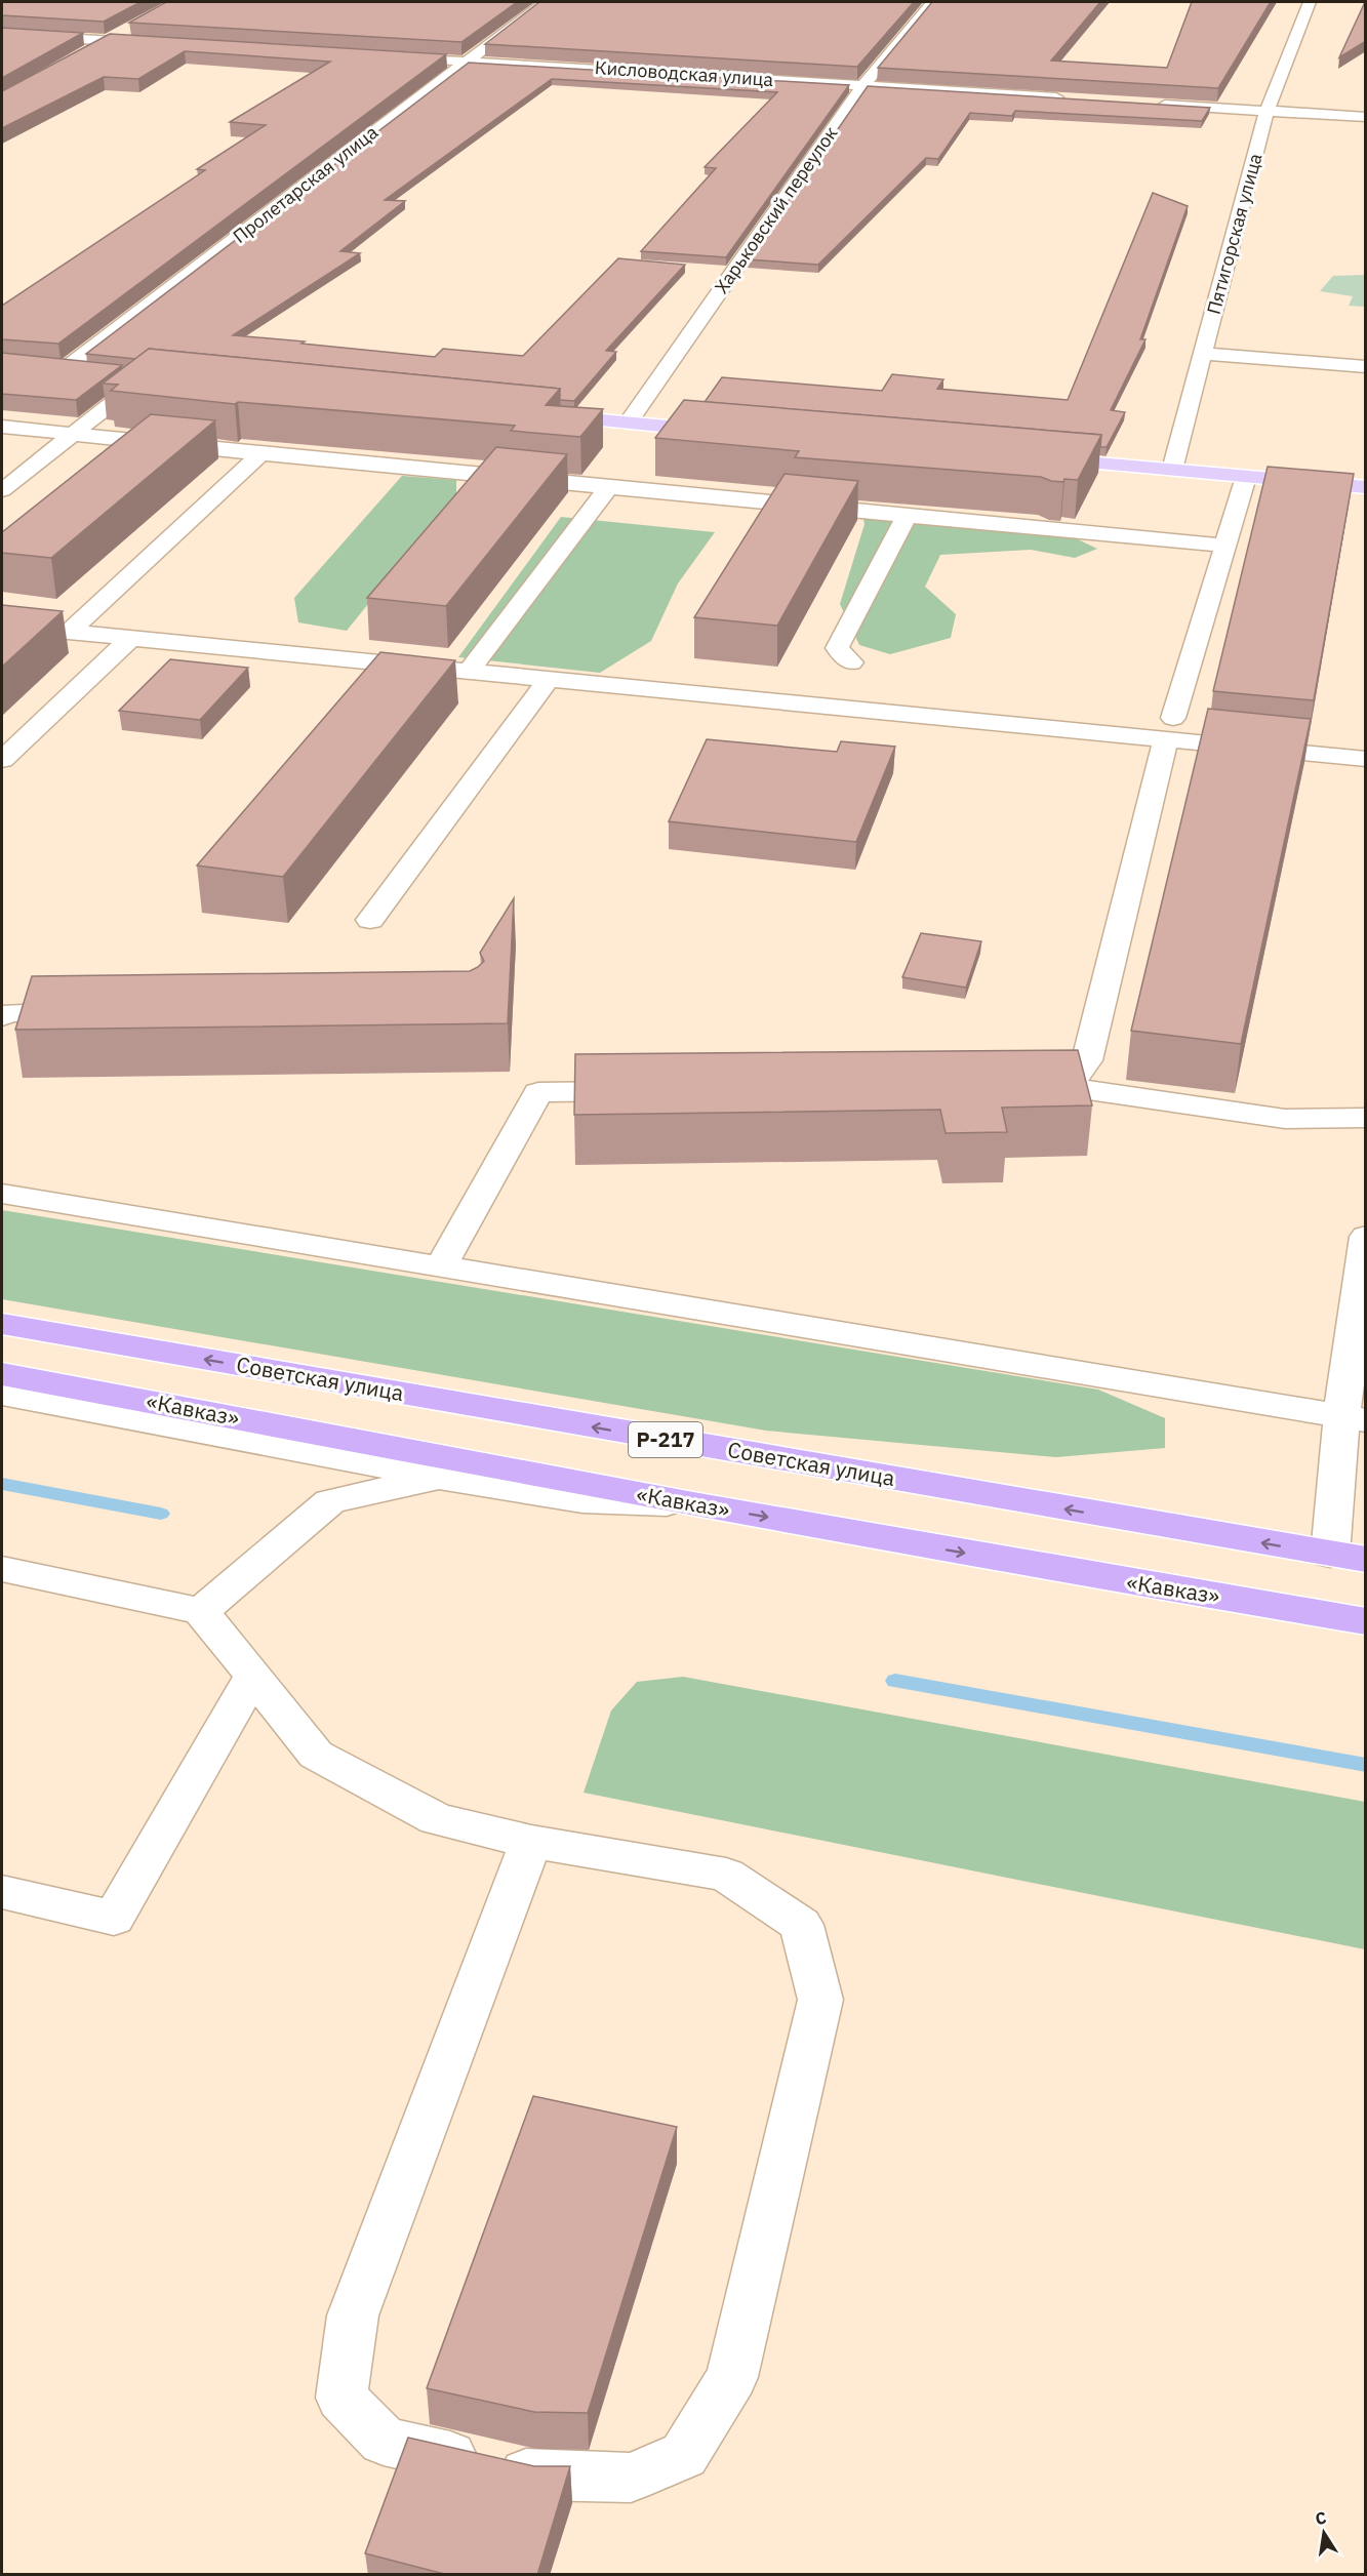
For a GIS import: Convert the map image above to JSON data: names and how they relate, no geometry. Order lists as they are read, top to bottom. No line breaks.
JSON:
{"streets":{"highway":["Советская улица","«Кавказ»","Р-217"],"street":["Кисловодская улица","Пролетарская улица","Харьковский переулок","Пятигорская улица"]},"crossings":[["Кисловодская улица","Пролетарская улица"],["Кисловодская улица","Харьковский переулок"]],"one_way":["Советская улица","«Кавказ»"],"north":"top"}
